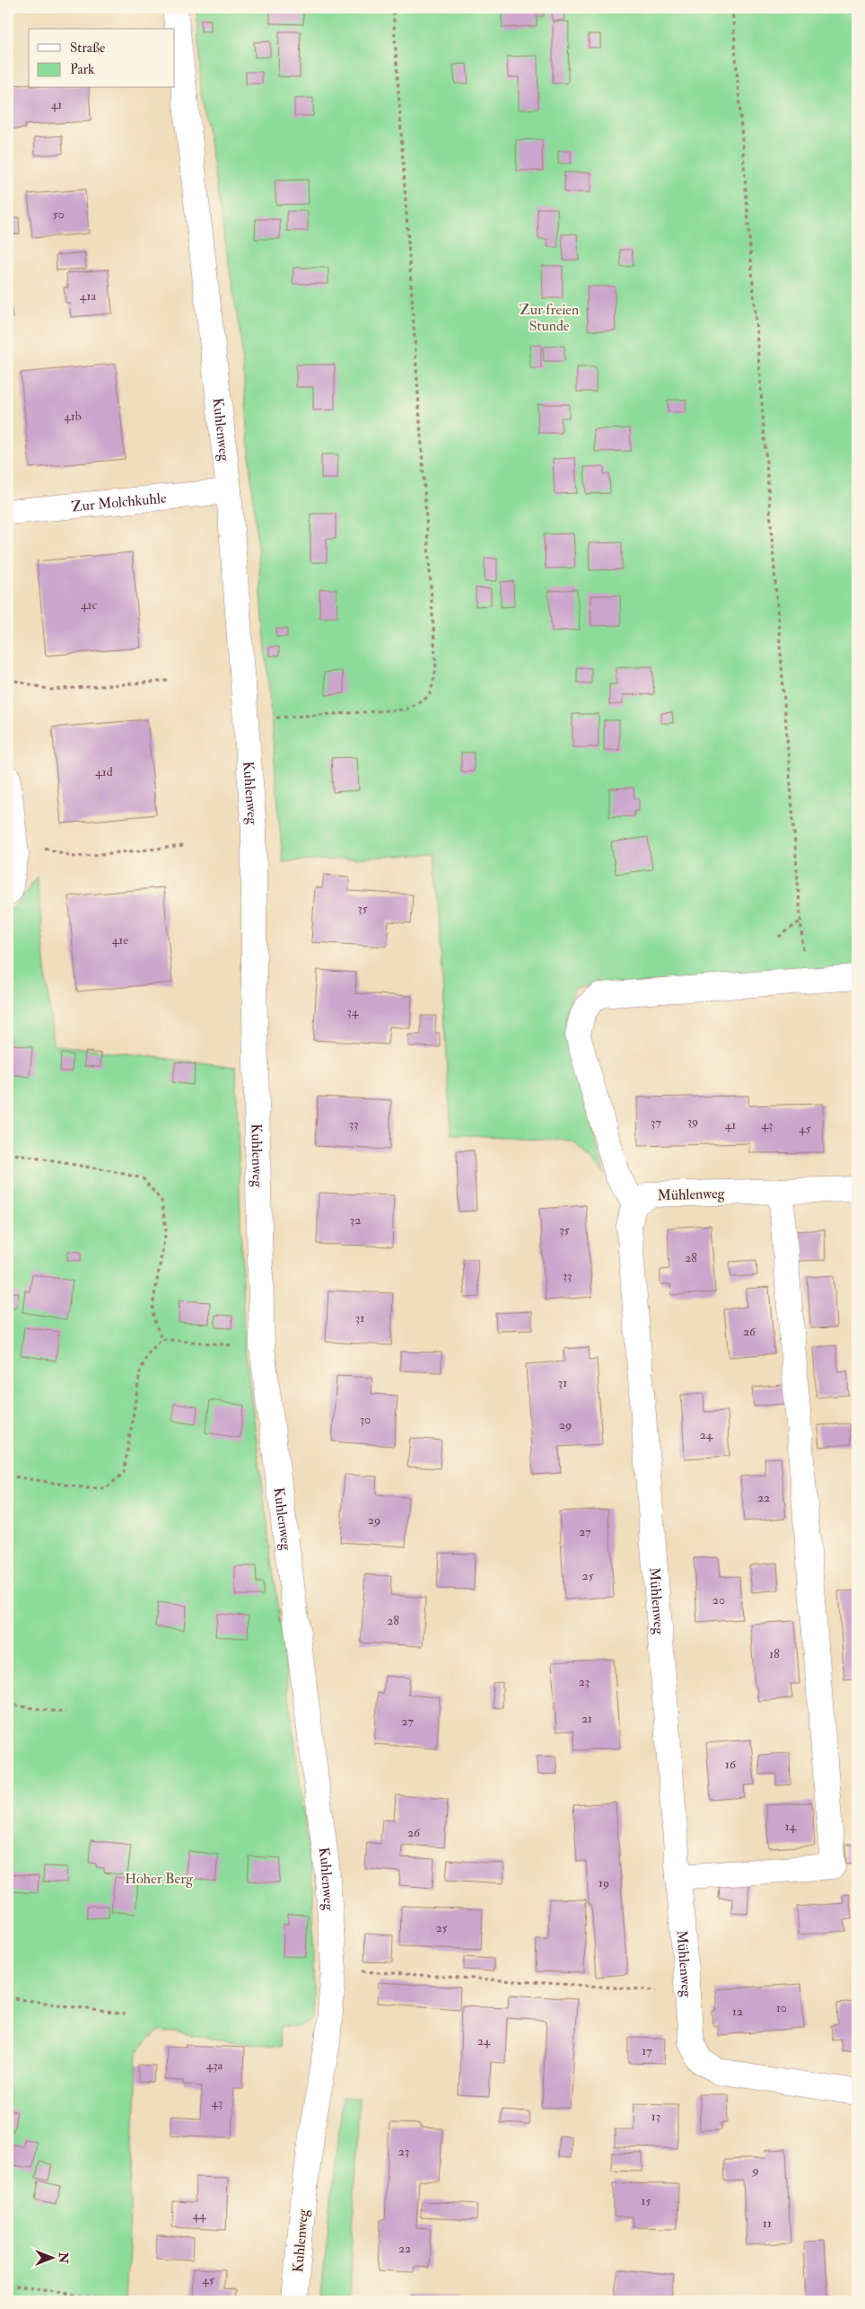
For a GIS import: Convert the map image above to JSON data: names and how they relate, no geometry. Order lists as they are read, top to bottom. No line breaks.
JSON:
{"streets":{"street":["Kuhlenweg","Zur Molchkuhle","Mühlenweg"]},"crossings":[["Kuhlenweg","Zur Molchkuhle"]],"parks":["Zur freien Stunde","Hoher Berg"],"house_numbers":["41","50","41a","41b","41c","41d","35","41e","34","39","37","33","41","43","45","32","35","28","33","31","26","31","30","29","24","22","29","27","25","20","28","18","23","21","27","16","14","26","19","25","10","12","24","17","43a","43","13","23","9","15","44","11","22","45"],"legend":["Straße","Park"],"north":"right"}
